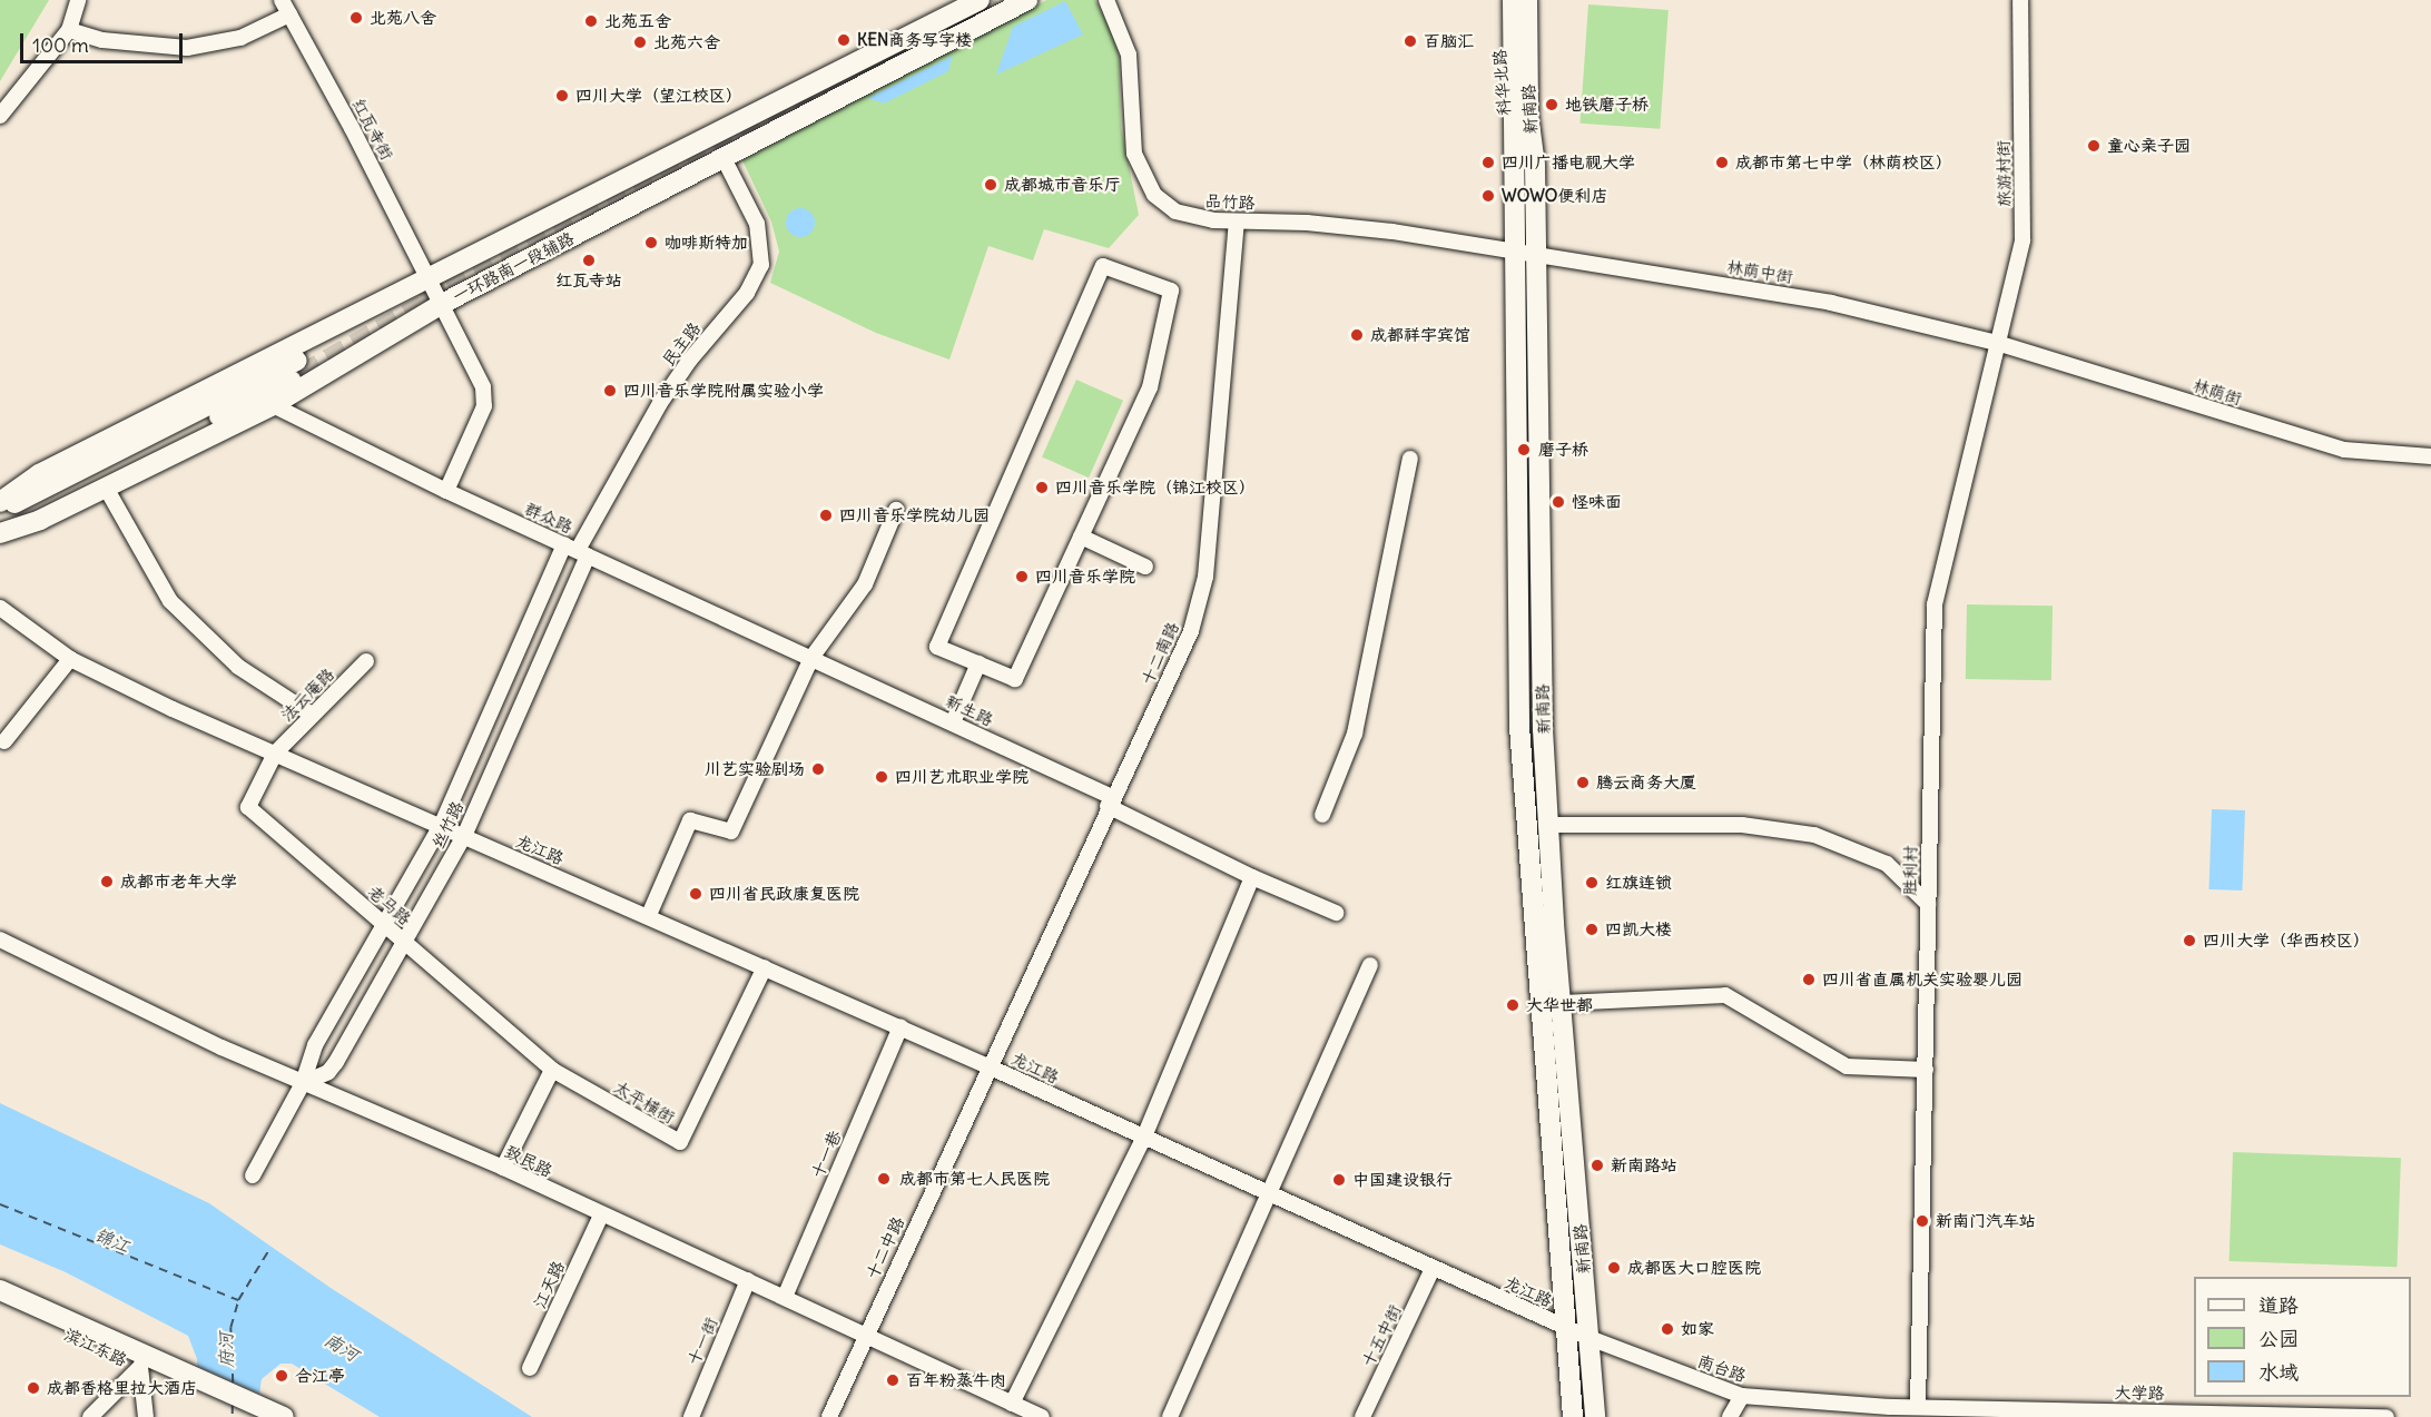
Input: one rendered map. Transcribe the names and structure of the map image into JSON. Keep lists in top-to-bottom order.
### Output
{
  "streets": {
    "main road": [
      "科华北路",
      "新南路",
      "一环路南一段辅路",
      "滨江东路"
    ],
    "street": [
      "红瓦寺街",
      "旅游村街",
      "品竹路",
      "林荫中街",
      "民主路",
      "林荫街",
      "群众路",
      "十二南路",
      "法云庵路",
      "新生路",
      "丝竹路",
      "龙江路",
      "胜利村",
      "老马路",
      "太平横街",
      "十一巷",
      "致民路",
      "十二中路",
      "江天路",
      "十五中街",
      "十一街",
      "南台路",
      "大学路"
    ]
  },
  "crossings": [
    ["科华北路", "新南路"],
    ["新南路", "品竹路"],
    ["新南路", "林荫中街"],
    ["新南路", "龙江路"],
    ["新南路", "南台路"],
    ["红瓦寺街", "一环路南一段辅路"],
    ["红瓦寺街", "群众路"],
    ["旅游村街", "林荫中街"],
    ["旅游村街", "林荫街"],
    ["旅游村街", "胜利村"],
    ["品竹路", "林荫中街"],
    ["品竹路", "十二南路"],
    ["一环路南一段辅路", "民主路"],
    ["一环路南一段辅路", "群众路"],
    ["林荫中街", "林荫街"],
    ["林荫中街", "胜利村"],
    ["民主路", "群众路"],
    ["民主路", "丝竹路"],
    ["林荫街", "胜利村"],
    ["群众路", "新生路"],
    ["群众路", "丝竹路"],
    ["十二南路", "新生路"],
    ["十二南路", "龙江路"],
    ["十二南路", "十二中路"],
    ["法云庵路", "老马路"],
    ["丝竹路", "龙江路"],
    ["丝竹路", "老马路"],
    ["丝竹路", "致民路"],
    ["龙江路", "太平横街"],
    ["龙江路", "十一巷"],
    ["龙江路", "十二中路"],
    ["龙江路", "十五中街"],
    ["龙江路", "南台路"],
    ["胜利村", "大学路"],
    ["老马路", "太平横街"],
    ["十一巷", "致民路"],
    ["致民路", "十二中路"],
    ["致民路", "江天路"],
    ["致民路", "十一街"],
    ["南台路", "大学路"]
  ],
  "water": ["锦江", "南河", "府河"],
  "places": [
    "北苑八舍",
    "北苑五舍",
    "KEN商务写字楼",
    "百脑汇",
    "北苑六舍",
    "四川大学（望江校区）",
    "地铁磨子桥",
    "童心亲子园",
    "四川广播电视大学",
    "成都市第七中学（林荫校区）",
    "成都城市音乐厅",
    "WOWO便利店",
    "咖啡斯特加",
    "红瓦寺站",
    "成都祥宇宾馆",
    "四川音乐学院附属实验小学",
    "磨子桥",
    "四川音乐学院（锦江校区）",
    "怪味面",
    "四川音乐学院幼儿园",
    "四川音乐学院",
    "川艺实验剧场",
    "四川艺术职业学院",
    "腾云商务大厦",
    "成都市老年大学",
    "红旗连锁",
    "四川省民政康复医院",
    "四凯大楼",
    "四川大学（华西校区）",
    "四川省直属机关实验婴儿园",
    "大华世都",
    "新南路站",
    "成都市第七人民医院",
    "中国建设银行",
    "新南门汽车站",
    "成都医大口腔医院",
    "如家",
    "合江亭",
    "百年粉蒸牛肉",
    "成都香格里拉大酒店"
  ],
  "legend": ["道路", "公园", "水域"],
  "scale_bar": "100 m"
}
